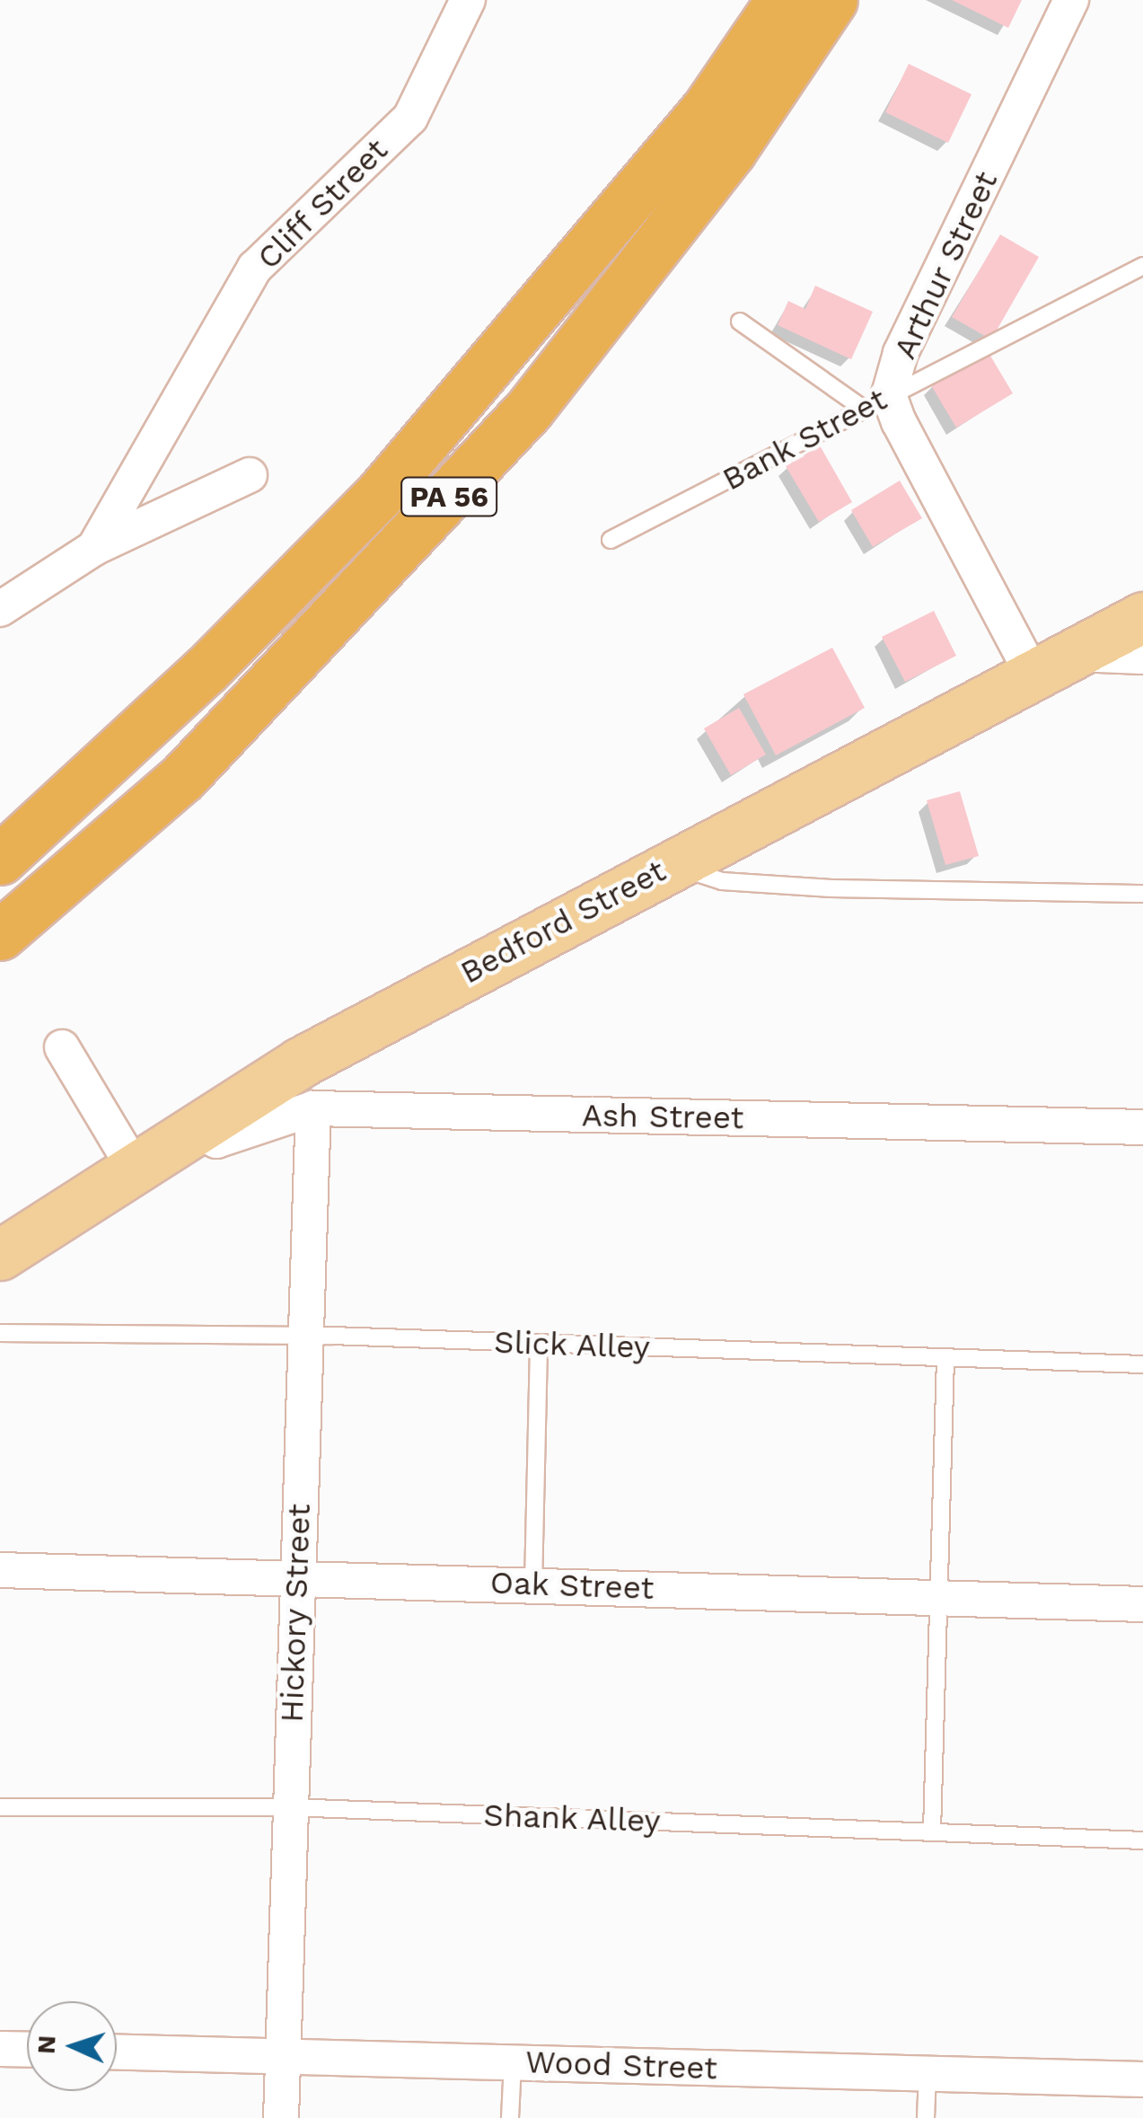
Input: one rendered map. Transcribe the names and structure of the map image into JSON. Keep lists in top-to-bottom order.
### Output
{
  "streets": {
    "highway": ["PA 56"],
    "main road": ["Bedford Street"],
    "street": [
      "Cliff Street",
      "Arthur Street",
      "Ash Street",
      "Oak Street",
      "Hickory Street",
      "Wood Street"
    ],
    "lane": ["Bank Street", "Slick Alley", "Shank Alley"]
  },
  "crossings": [
    ["Arthur Street", "Bank Street"],
    ["Arthur Street", "Bedford Street"],
    ["Bedford Street", "Ash Street"],
    ["Ash Street", "Hickory Street"],
    ["Slick Alley", "Hickory Street"],
    ["Oak Street", "Hickory Street"],
    ["Hickory Street", "Shank Alley"],
    ["Hickory Street", "Wood Street"]
  ],
  "north": "left"
}
